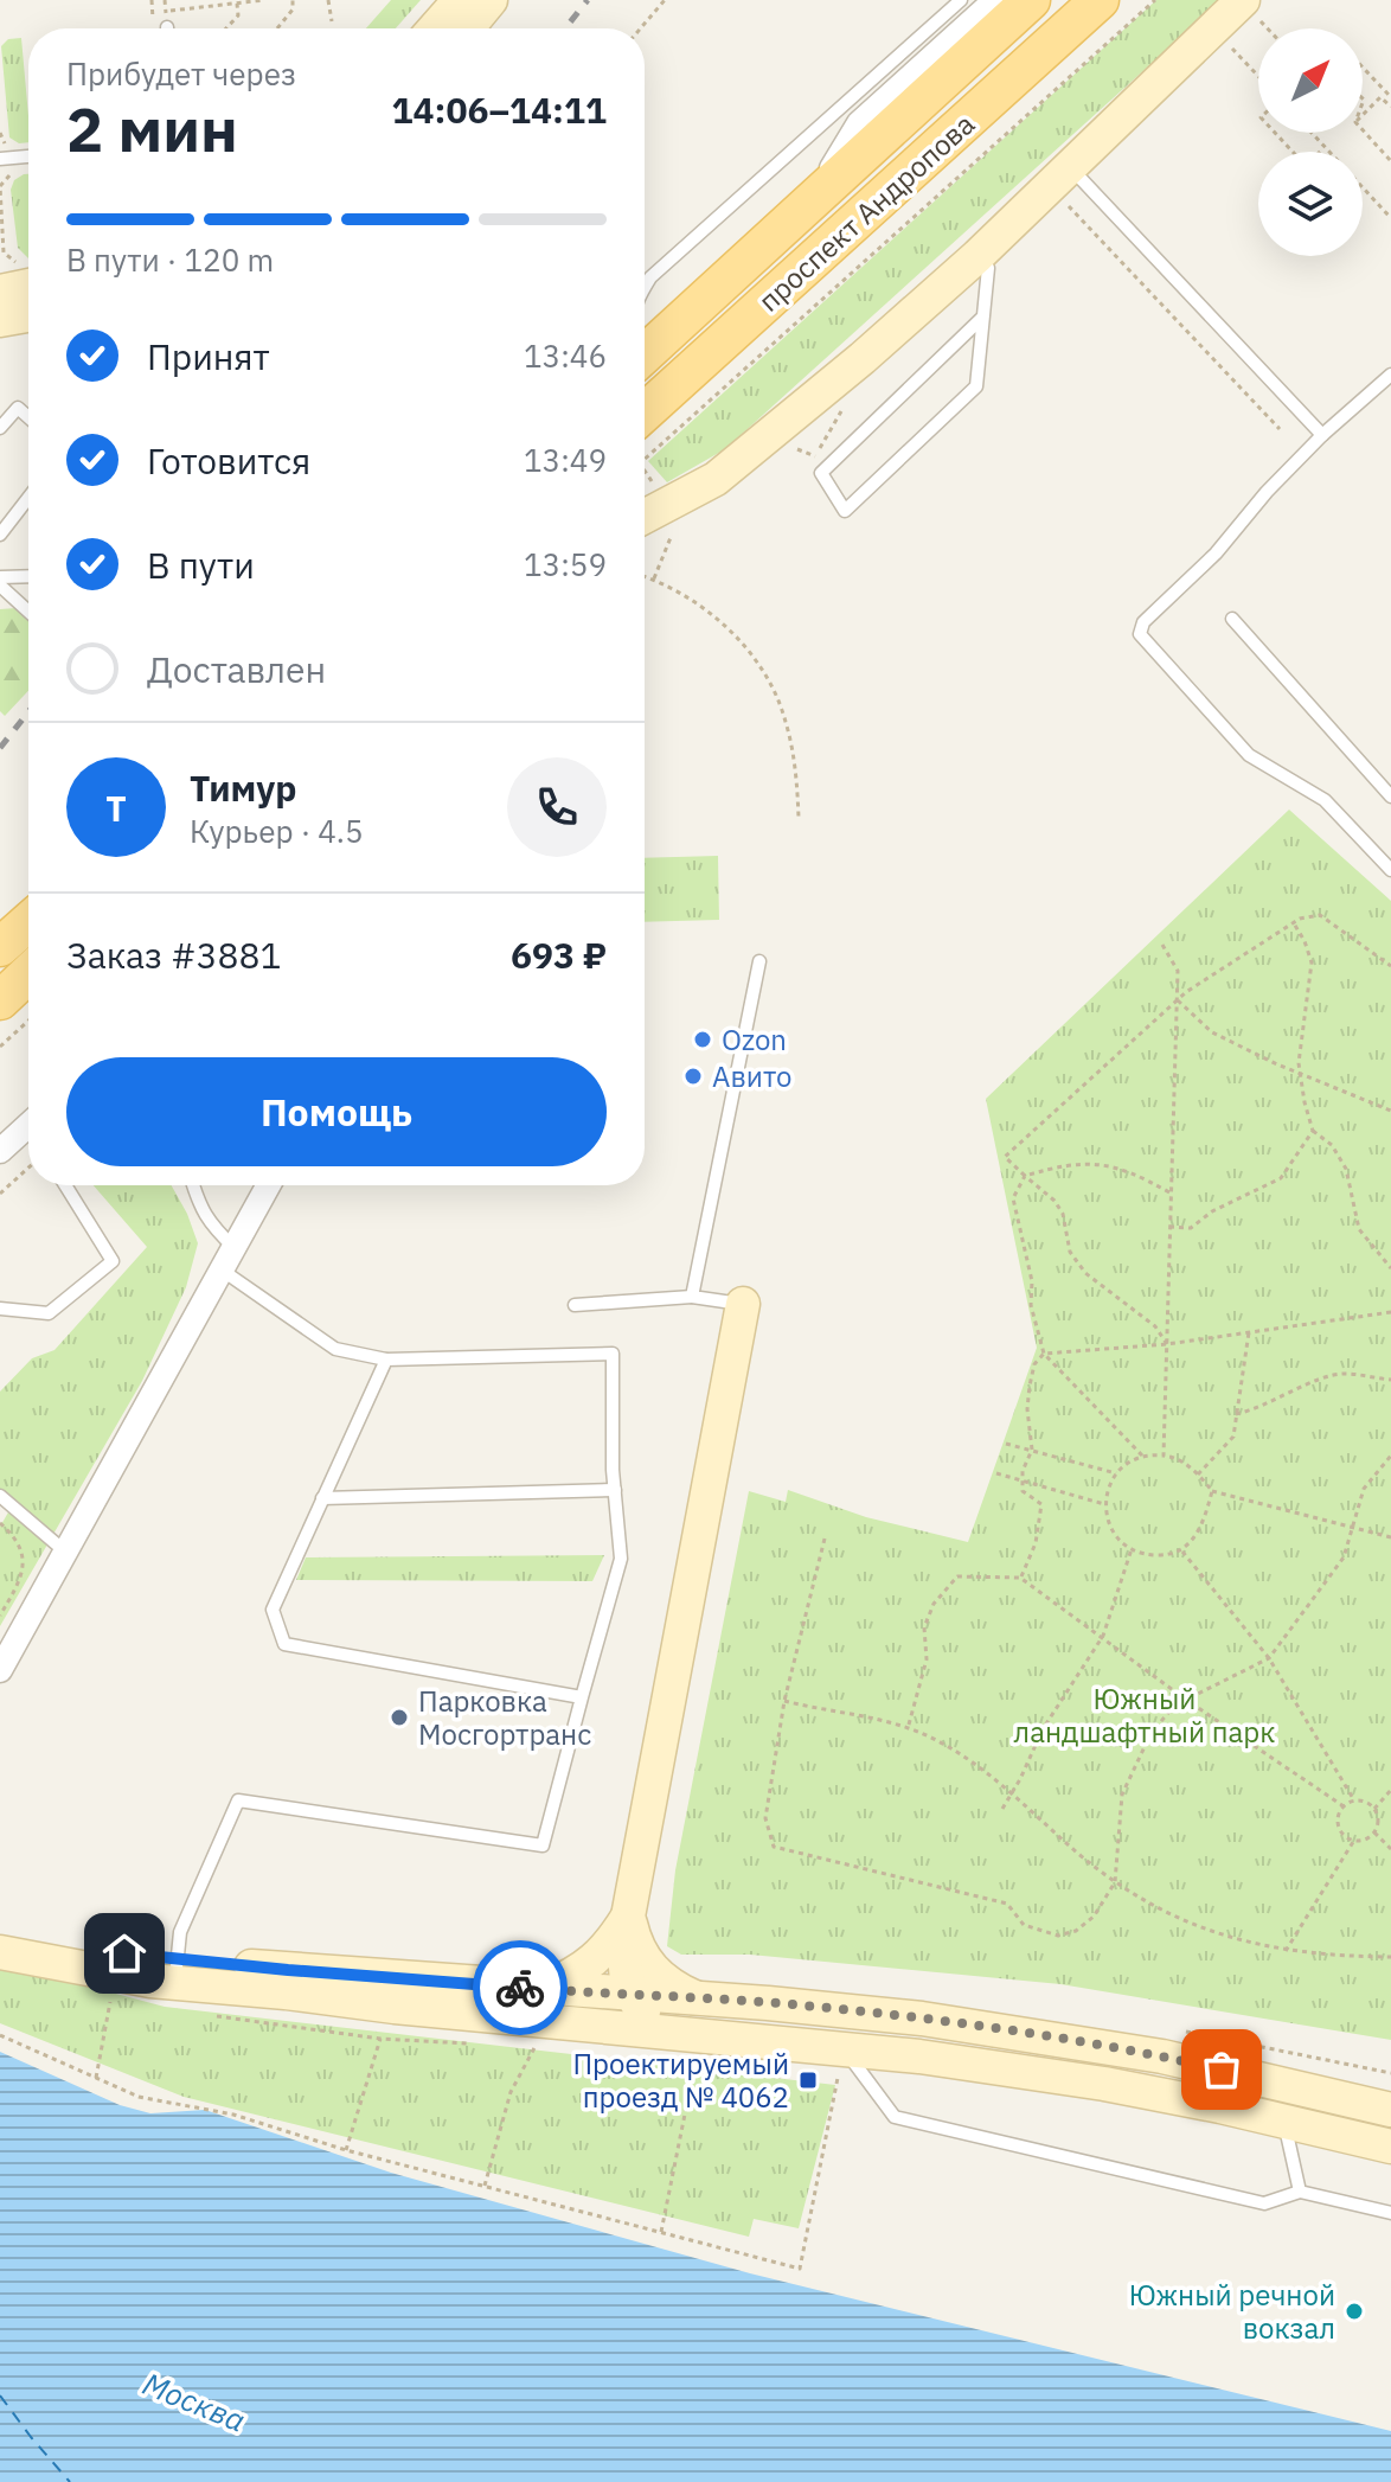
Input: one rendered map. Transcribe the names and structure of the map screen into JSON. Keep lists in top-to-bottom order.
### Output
{
  "streets": {
    "main road": ["проспект Андропова"]
  },
  "water": ["Москва"],
  "parks": ["Южный ландшафтный парк"],
  "places": {
    "other": [
      "Ozon",
      "Авито",
      "Парковка Мосгортранс",
      "Южный речной вокзал"
    ],
    "transit": ["Проектируемый проезд № 4062"]
  },
  "north": "top right",
  "page": {
    "heading": ["2 мин", "Прибудет через", "14:06–14:11"],
    "panel": [
      "Тимур",
      "Курьер · 4.5",
      "Заказ #3881",
      "693 ₽"
    ],
    "bar": "В пути · 120 m",
    "list": [
      ["Принят", "13:46"],
      ["Готовится", "13:49"],
      ["В пути", "13:59"],
      "Доставлен"
    ],
    "round": "Т",
    "buttons": "Помощь"
  }
}
